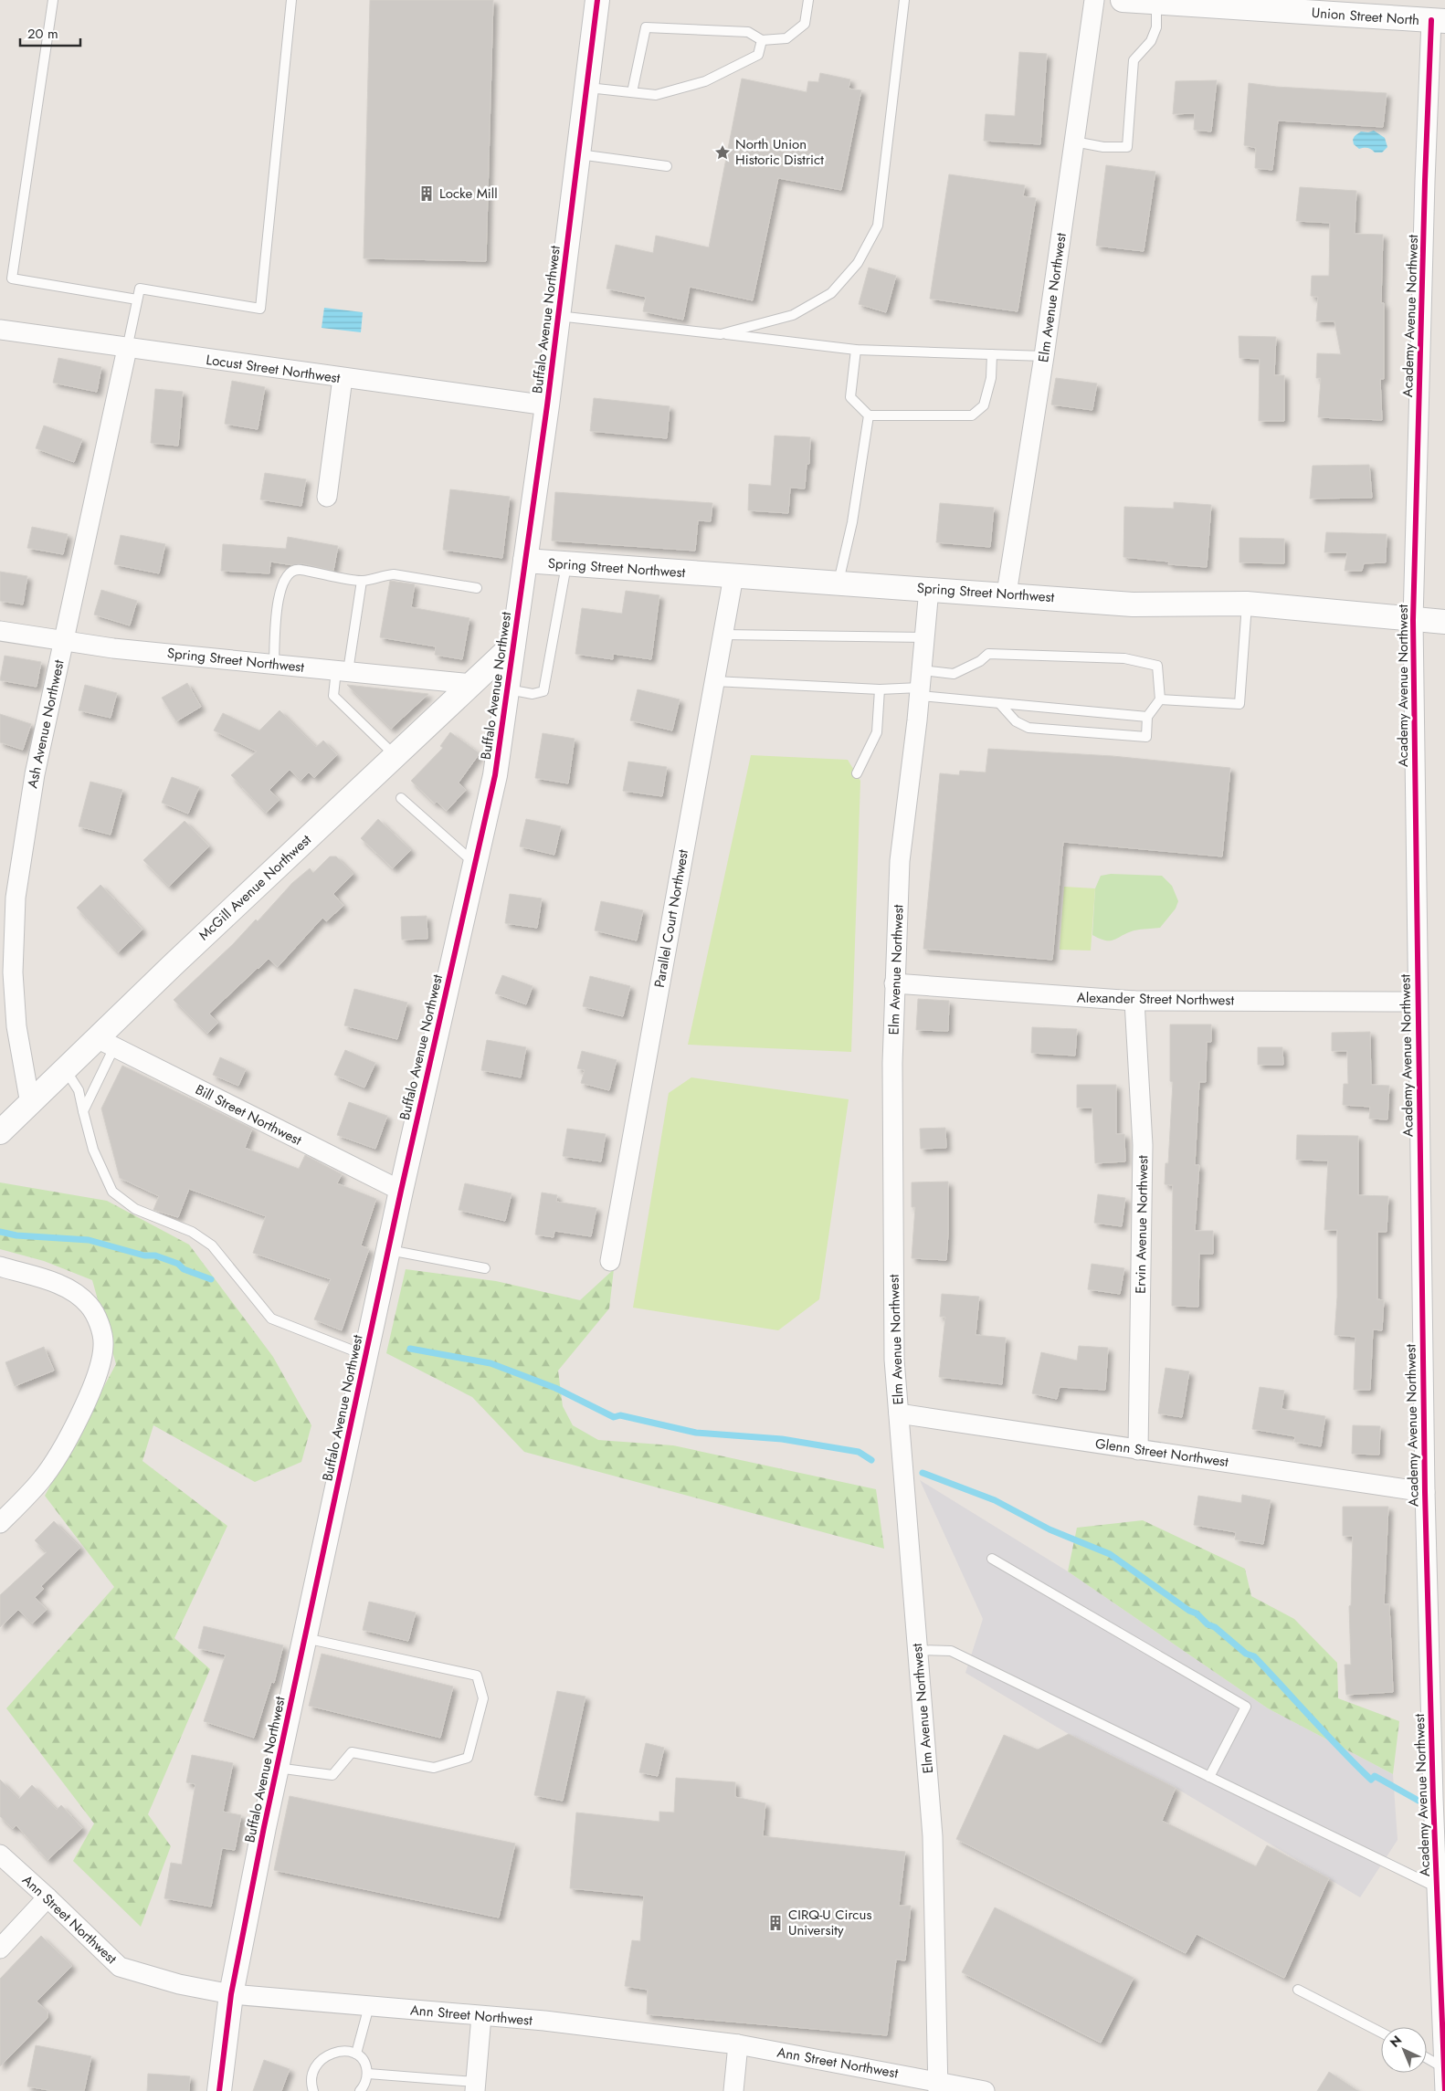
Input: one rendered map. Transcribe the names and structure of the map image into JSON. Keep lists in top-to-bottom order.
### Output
{
  "streets": {
    "street": [
      "Union Street North",
      "Elm Avenue Northwest",
      "Academy Avenue Northwest",
      "Buffalo Avenue Northwest",
      "Locust Street Northwest",
      "Spring Street Northwest",
      "Ash Avenue Northwest",
      "McGill Avenue Northwest",
      "Parallel Court Northwest",
      "Alexander Street Northwest",
      "Bill Street Northwest",
      "Ervin Avenue Northwest",
      "Glenn Street Northwest",
      "Ann Street Northwest"
    ]
  },
  "crossings": [
    ["Union Street North", "Academy Avenue Northwest"],
    ["Elm Avenue Northwest", "Spring Street Northwest"],
    ["Elm Avenue Northwest", "Alexander Street Northwest"],
    ["Elm Avenue Northwest", "Glenn Street Northwest"],
    ["Elm Avenue Northwest", "Ann Street Northwest"],
    ["Academy Avenue Northwest", "Spring Street Northwest"],
    ["Academy Avenue Northwest", "Alexander Street Northwest"],
    ["Academy Avenue Northwest", "Glenn Street Northwest"],
    ["Buffalo Avenue Northwest", "Locust Street Northwest"],
    ["Buffalo Avenue Northwest", "Spring Street Northwest"],
    ["Buffalo Avenue Northwest", "McGill Avenue Northwest"],
    ["Buffalo Avenue Northwest", "Bill Street Northwest"],
    ["Buffalo Avenue Northwest", "Ann Street Northwest"],
    ["Locust Street Northwest", "Ash Avenue Northwest"],
    ["Spring Street Northwest", "Ash Avenue Northwest"],
    ["Spring Street Northwest", "McGill Avenue Northwest"],
    ["Spring Street Northwest", "Parallel Court Northwest"],
    ["Ash Avenue Northwest", "McGill Avenue Northwest"],
    ["McGill Avenue Northwest", "Bill Street Northwest"],
    ["Alexander Street Northwest", "Ervin Avenue Northwest"],
    ["Ervin Avenue Northwest", "Glenn Street Northwest"]
  ],
  "places": {
    "place": ["North Union Historic District"],
    "building": ["Locke Mill", "CIRQ-U Circus University"]
  },
  "scale_bar": "20 m",
  "north": "top left"
}
